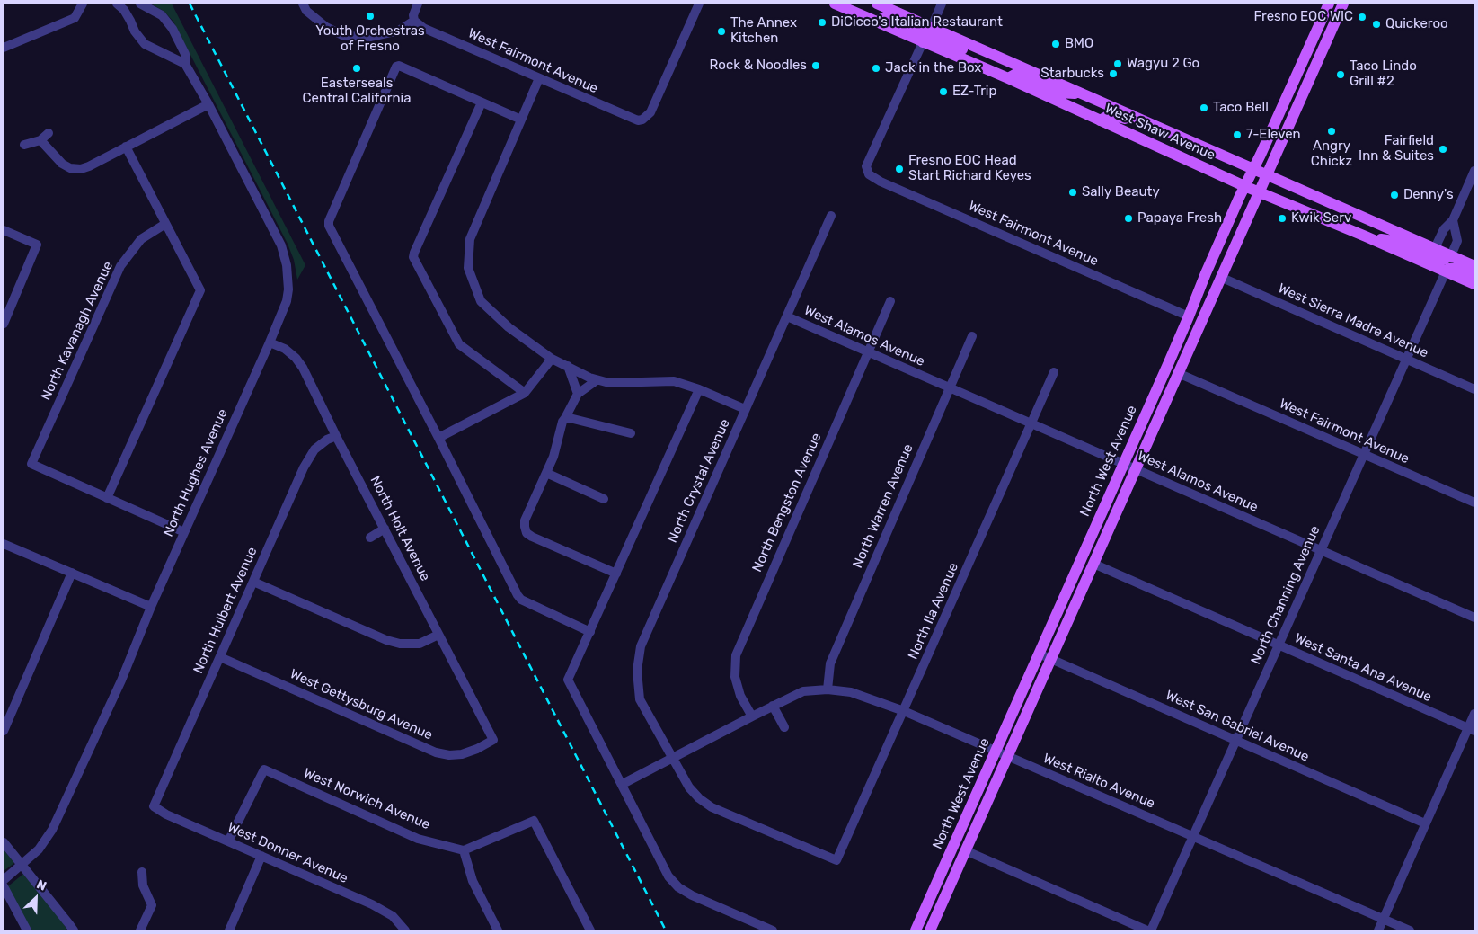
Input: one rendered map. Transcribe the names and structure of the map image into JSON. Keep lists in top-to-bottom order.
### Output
{
  "streets": {
    "main road": ["West Shaw Avenue", "North West Avenue"],
    "street": [
      "West Fairmont Avenue",
      "West Sierra Madre Avenue",
      "North Kavanagh Avenue",
      "West Alamos Avenue",
      "North Hughes Avenue",
      "North Crystal Avenue",
      "North Bengston Avenue",
      "North Warren Avenue",
      "North Holt Avenue",
      "North Channing Avenue",
      "North Hulbert Avenue",
      "North Ila Avenue",
      "West Santa Ana Avenue",
      "West Gettysburg Avenue",
      "West San Gabriel Avenue",
      "West Rialto Avenue",
      "West Norwich Avenue",
      "West Donner Avenue"
    ]
  },
  "crossings": [
    ["West Fairmont Avenue", "West Shaw Avenue"],
    ["West Fairmont Avenue", "North West Avenue"],
    ["West Fairmont Avenue", "North Channing Avenue"],
    ["West Shaw Avenue", "North West Avenue"],
    ["West Shaw Avenue", "North Channing Avenue"],
    ["West Sierra Madre Avenue", "North West Avenue"],
    ["West Sierra Madre Avenue", "North Channing Avenue"],
    ["West Alamos Avenue", "North West Avenue"],
    ["West Alamos Avenue", "North Crystal Avenue"],
    ["West Alamos Avenue", "North Bengston Avenue"],
    ["West Alamos Avenue", "North Warren Avenue"],
    ["West Alamos Avenue", "North Channing Avenue"],
    ["West Alamos Avenue", "North Ila Avenue"],
    ["North West Avenue", "West Santa Ana Avenue"],
    ["North West Avenue", "West San Gabriel Avenue"],
    ["North West Avenue", "West Rialto Avenue"],
    ["North Hughes Avenue", "North Holt Avenue"],
    ["North Crystal Avenue", "North Ila Avenue"],
    ["North Crystal Avenue", "West Rialto Avenue"],
    ["North Bengston Avenue", "West Rialto Avenue"],
    ["North Warren Avenue", "West Rialto Avenue"],
    ["North Holt Avenue", "North Hulbert Avenue"],
    ["North Holt Avenue", "West Gettysburg Avenue"],
    ["North Channing Avenue", "West Santa Ana Avenue"],
    ["North Channing Avenue", "West San Gabriel Avenue"],
    ["North Channing Avenue", "West Rialto Avenue"],
    ["North Hulbert Avenue", "West Gettysburg Avenue"],
    ["North Hulbert Avenue", "West Donner Avenue"],
    ["North Ila Avenue", "West Rialto Avenue"],
    ["West Norwich Avenue", "West Donner Avenue"]
  ],
  "places": [
    "Youth Orchestras of Fresno",
    "Fresno EOC WIC",
    "DiCicco's Italian Restaurant",
    "Quickeroo",
    "The Annex Kitchen",
    "BMO",
    "Wagyu 2 Go",
    "Rock & Noodles",
    "Easterseals Central California",
    "Jack in the Box",
    "Starbucks",
    "Taco Lindo Grill #2",
    "EZ-Trip",
    "Taco Bell",
    "Angry Chickz",
    "7-Eleven",
    "Fairfield Inn & Suites",
    "Fresno EOC Head Start Richard Keyes",
    "Sally Beauty",
    "Denny's",
    "Papaya Fresh",
    "Kwik Serv"
  ],
  "north": "top right"
}
